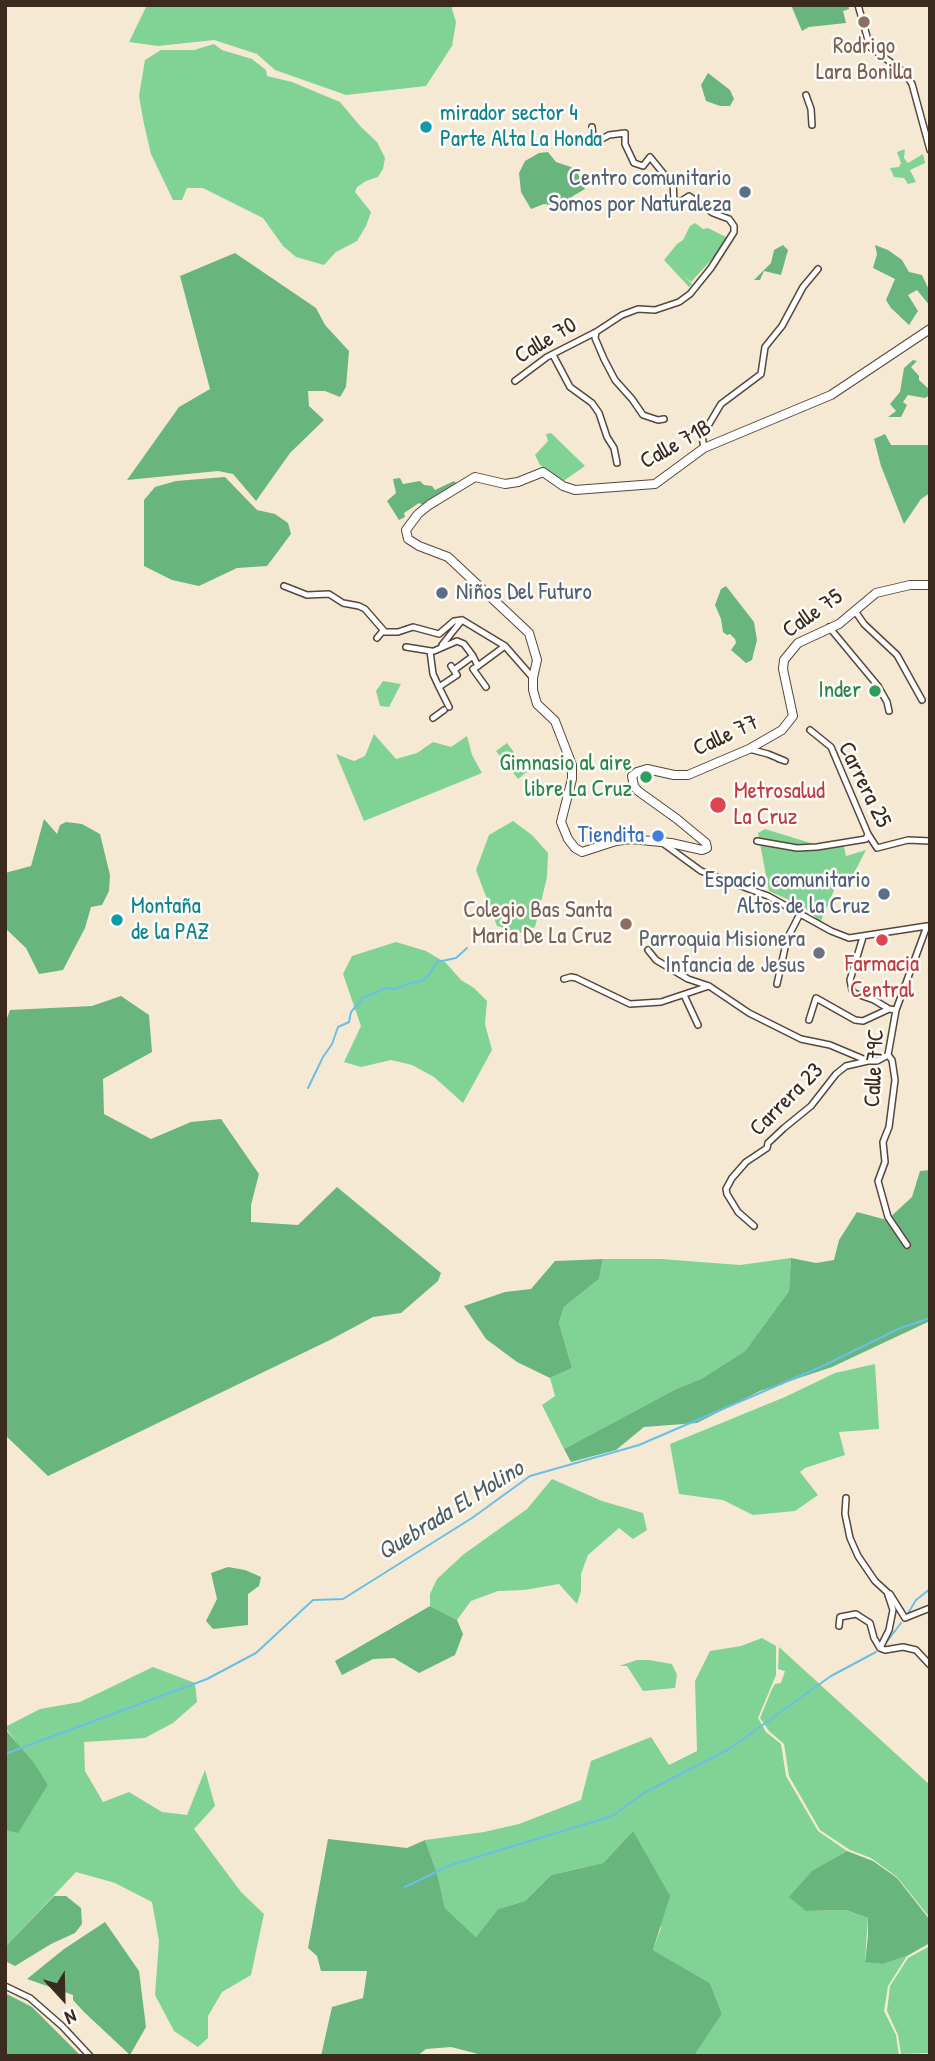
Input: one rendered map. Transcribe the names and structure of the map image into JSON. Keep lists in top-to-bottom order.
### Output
{
  "streets": {
    "street": [
      "Calle 70",
      "Calle 71B",
      "Calle 75",
      "Calle 77",
      "Carrera 25",
      "Calle 79C",
      "Carrera 23"
    ]
  },
  "crossings": [
    ["Calle 71B", "Calle 77"],
    ["Calle 75", "Calle 77"],
    ["Calle 79C", "Carrera 23"]
  ],
  "water": ["Quebrada El Molino"],
  "places": [
    "Rodrigo Lara Bonilla",
    "mirador sector 4 Parte Alta La Honda",
    "Centro comunitario Somos por Naturaleza",
    "Niños Del Futuro",
    "Inder",
    "Gimnasio al aire libre La Cruz",
    "Metrosalud La Cruz",
    "Tiendita",
    "Espacio comunitario Altos de la Cruz",
    "Montaña de la PAZ",
    "Colegio Bas Santa Maria De La Cruz",
    "Farmacia Central",
    "Parroquia Misionera Infancia de Jesus"
  ],
  "north": "bottom"
}
